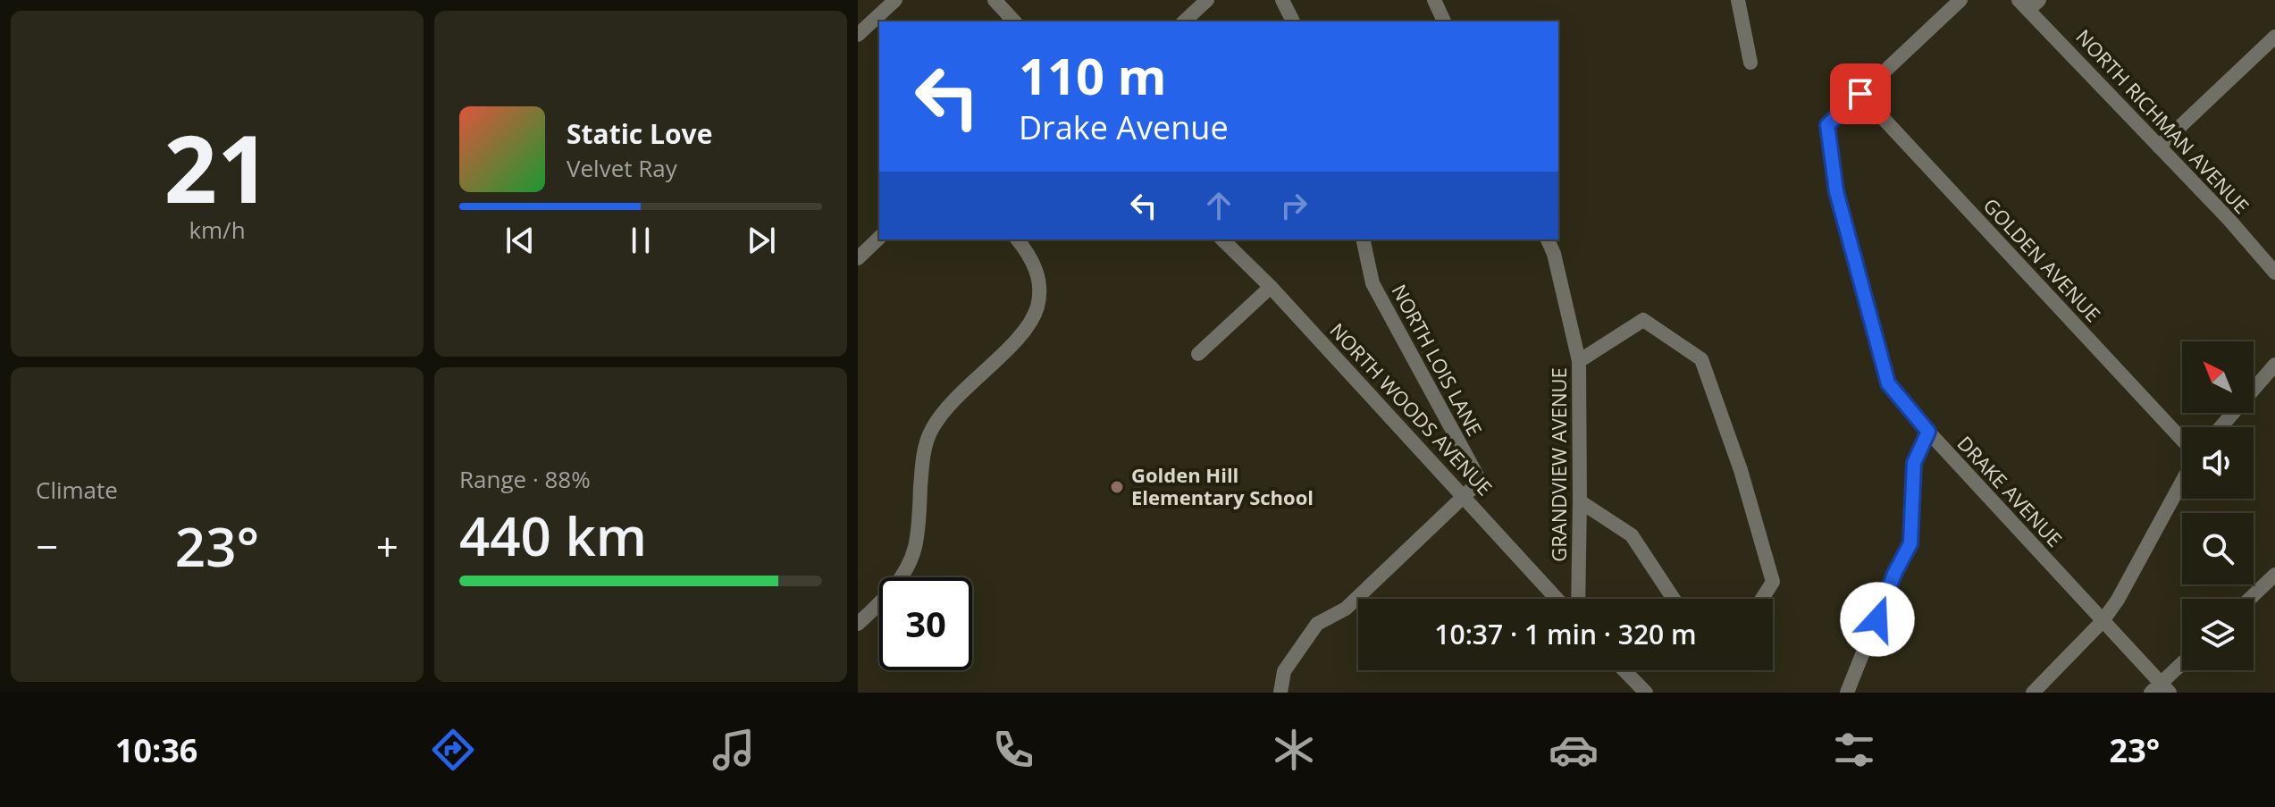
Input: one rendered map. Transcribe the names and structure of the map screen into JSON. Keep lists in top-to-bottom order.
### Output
{
  "streets": {
    "street": [
      "NORTH RICHMAN AVENUE",
      "GOLDEN AVENUE",
      "NORTH LOIS LANE",
      "NORTH WOODS AVENUE",
      "GRANDVIEW AVENUE",
      "DRAKE AVENUE"
    ]
  },
  "crossings": [
    ["GOLDEN AVENUE", "DRAKE AVENUE"],
    ["NORTH LOIS LANE", "NORTH WOODS AVENUE"]
  ],
  "places": ["Golden Hill Elementary School"],
  "north": "top left",
  "page": {
    "tile": [
      ["21", "km/h"],
      "Climate",
      ["Range · 88%", "440 km"]
    ],
    "turn": ["110 m", "Drake Avenue"],
    "song": ["Static Love", "Velvet Ray"],
    "heat": ["−", "23°", "+"],
    "limit": "30",
    "trip": "10:37 · 1 min · 320 m",
    "tabs": ["10:36", "23°"]
  }
}
